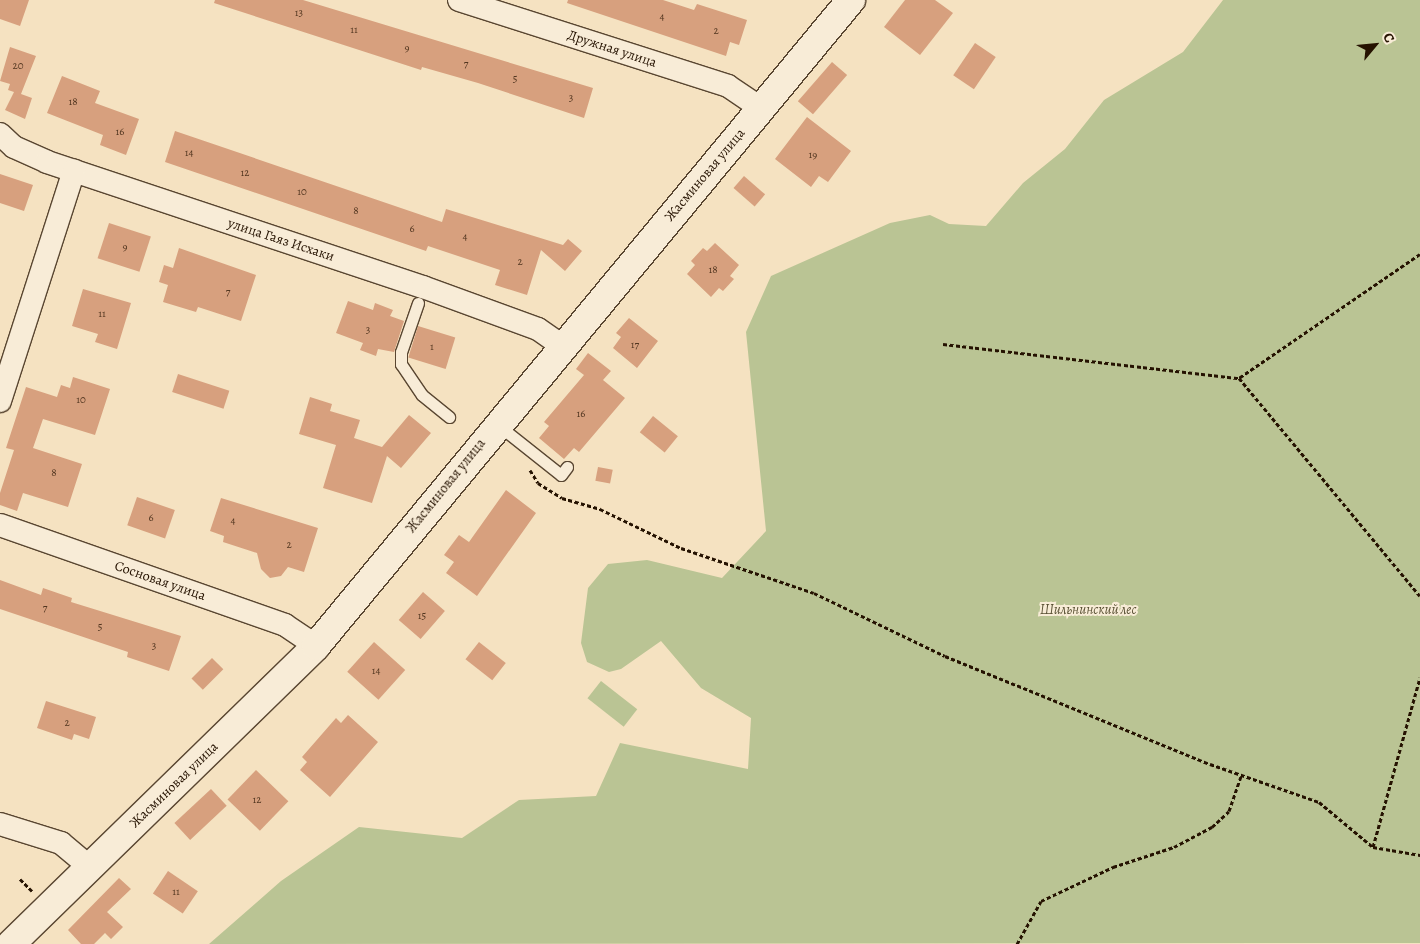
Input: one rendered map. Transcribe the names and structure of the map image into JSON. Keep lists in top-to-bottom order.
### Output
{
  "streets": {
    "street": [
      "Дружная улица",
      "Жасминовая улица",
      "улица Гаяз Исхаки",
      "Сосновая улица"
    ]
  },
  "crossings": [
    ["Дружная улица", "Жасминовая улица"],
    ["Жасминовая улица", "улица Гаяз Исхаки"],
    ["Жасминовая улица", "Сосновая улица"]
  ],
  "parks": ["Шильнинский лес"],
  "house_numbers": [
    "13",
    "4",
    "11",
    "2",
    "9",
    "7",
    "20",
    "5",
    "3",
    "18",
    "16",
    "14",
    "19",
    "12",
    "10",
    "8",
    "6",
    "4",
    "9",
    "2",
    "18",
    "7",
    "11",
    "3",
    "17",
    "1",
    "10",
    "16",
    "8",
    "6",
    "4",
    "2",
    "7",
    "15",
    "5",
    "3",
    "14",
    "2",
    "12",
    "11"
  ],
  "north": "top right"
}
